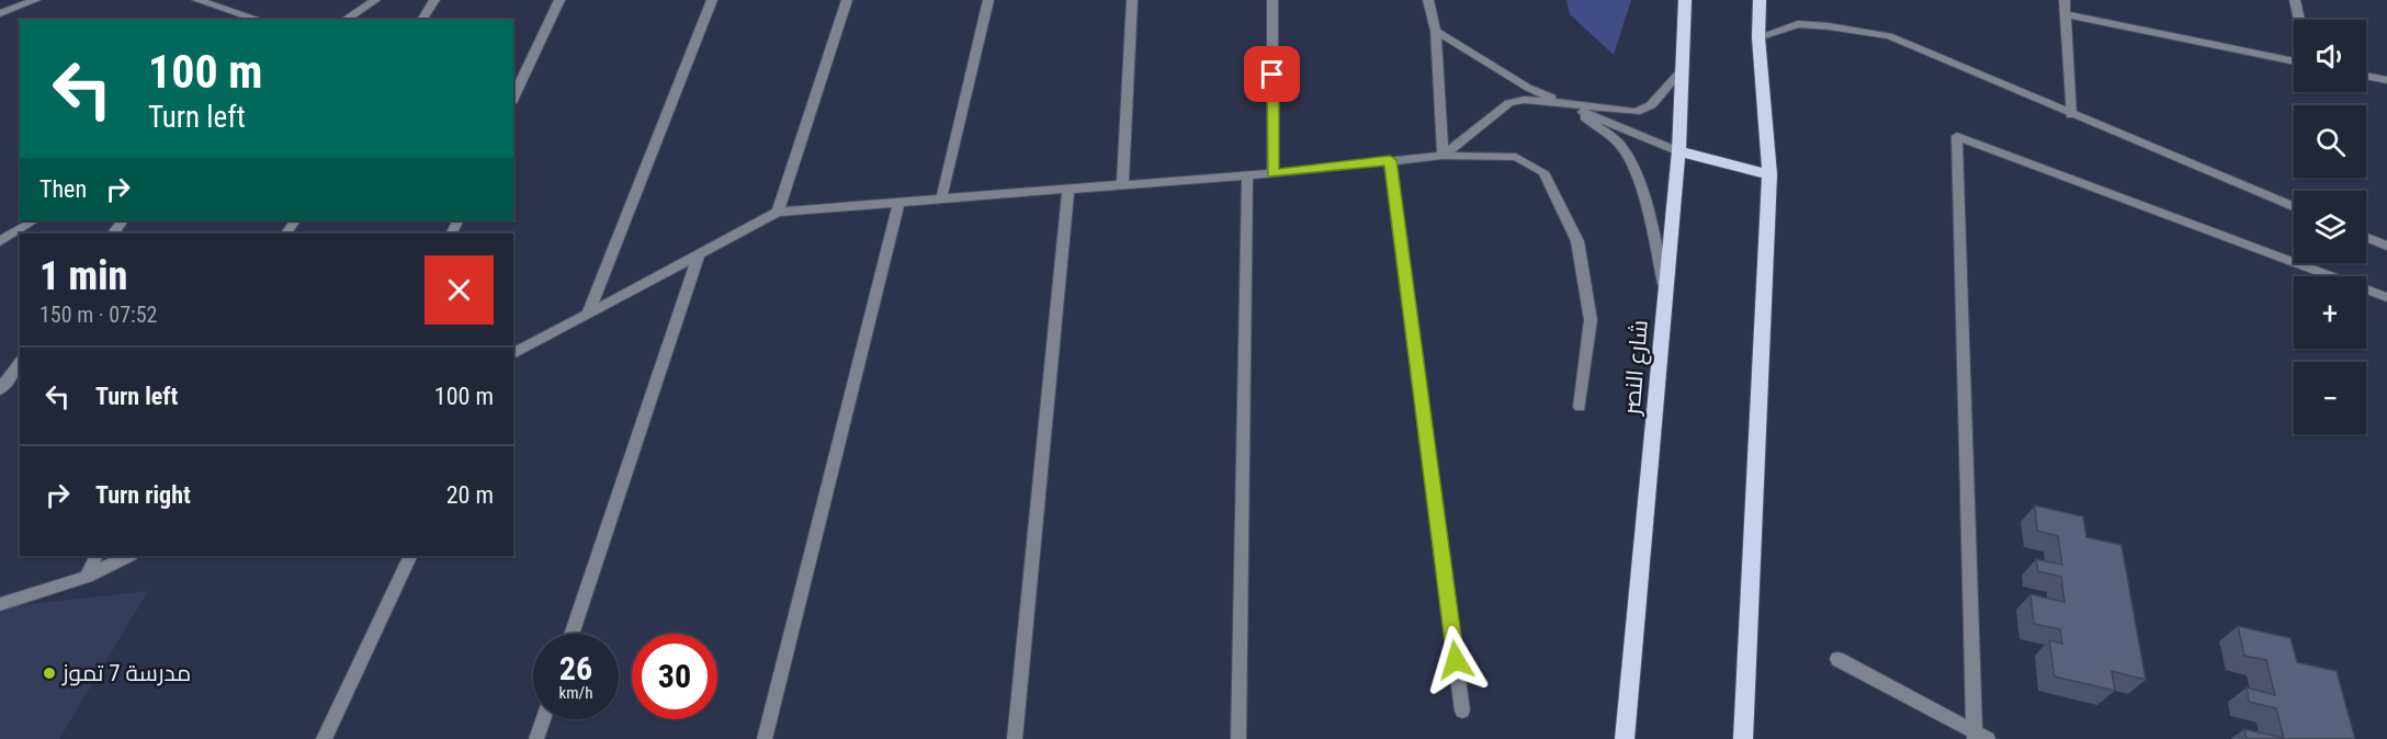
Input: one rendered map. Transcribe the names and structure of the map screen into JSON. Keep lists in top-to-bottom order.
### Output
{
  "streets": {
    "main road": ["شارع النصر"]
  },
  "places": ["مدرسة 7 تموز"],
  "page": {
    "map_buttons": ["+", "−"],
    "turn": ["100 m", "Turn left"],
    "then": "Then",
    "heading": ["1 min", "150 m · 07:52"],
    "list": [
      {
        "name": "Turn left",
        "value": "100 m"
      },
      {
        "name": "Turn right",
        "value": "20 m"
      }
    ],
    "speed": "26 km/h",
    "limit": "30"
  }
}
